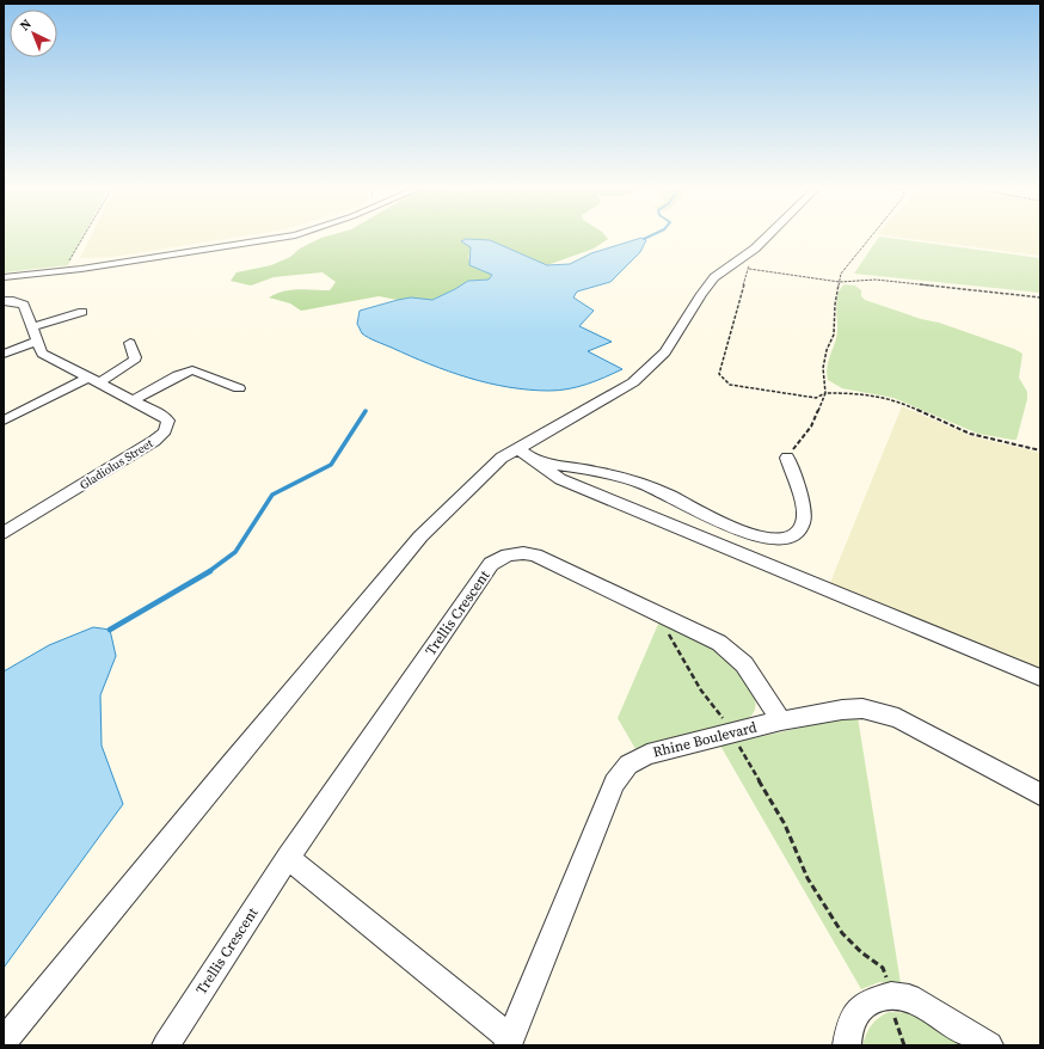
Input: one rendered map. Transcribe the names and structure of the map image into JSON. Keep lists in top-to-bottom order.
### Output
{
  "streets": {
    "street": ["Gladiolus Street", "Trellis Crescent", "Rhine Boulevard"]
  },
  "crossings": [
    ["Trellis Crescent", "Rhine Boulevard"]
  ],
  "north": "top left"
}
